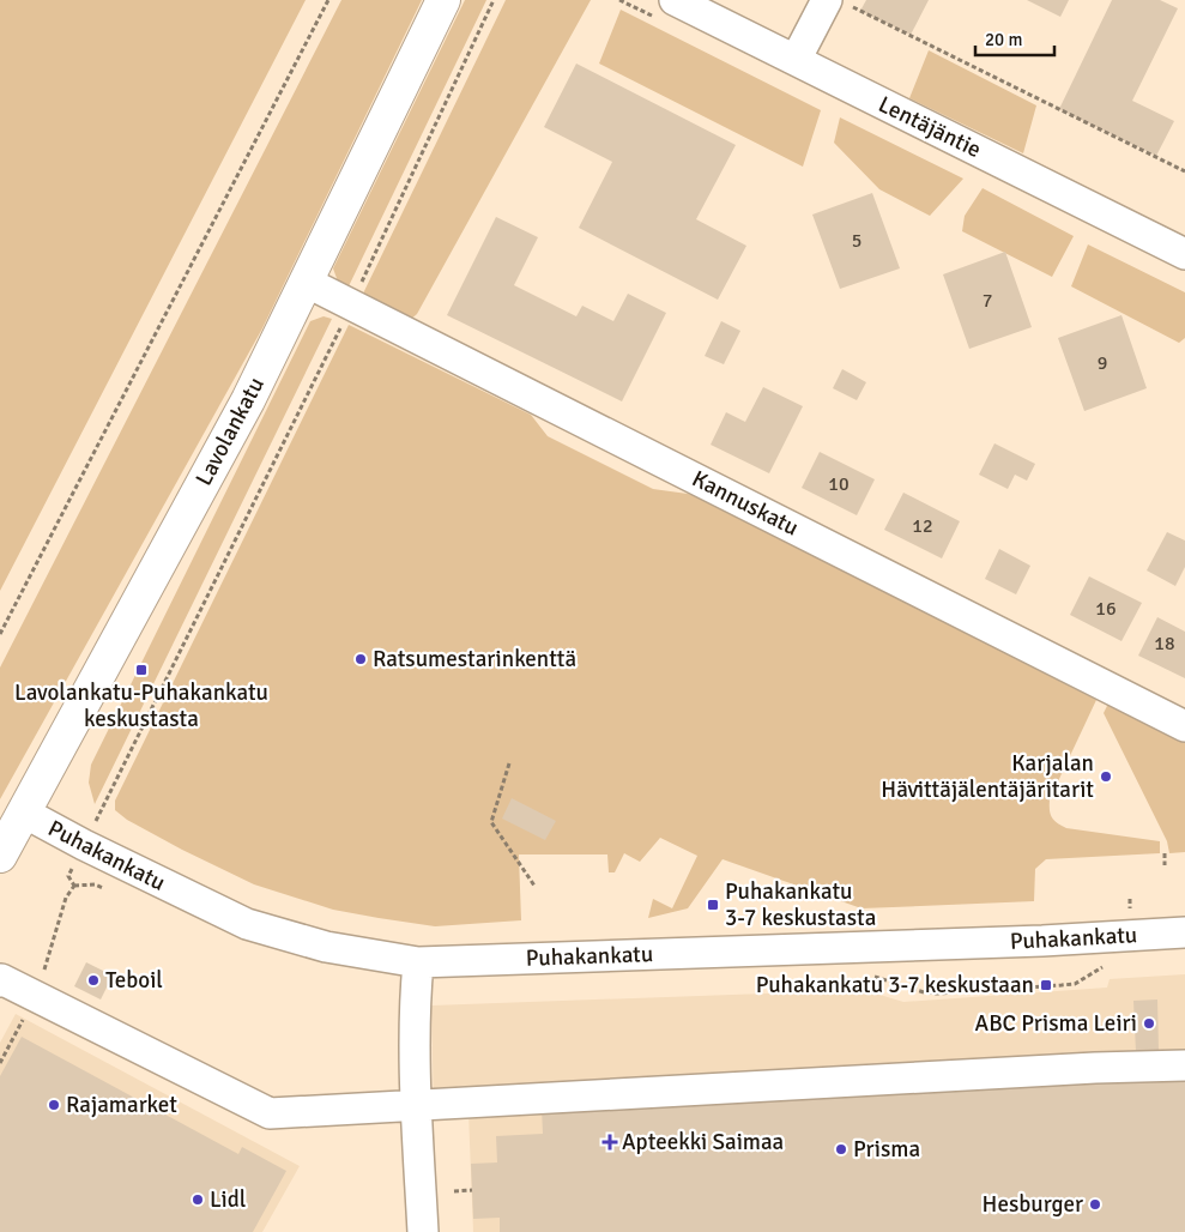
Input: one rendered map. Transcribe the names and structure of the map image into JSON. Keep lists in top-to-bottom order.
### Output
{
  "streets": {
    "main road": ["Lavolankatu"],
    "street": ["Lentäjäntie", "Kannuskatu", "Puhakankatu"]
  },
  "crossings": [
    ["Lavolankatu", "Kannuskatu"],
    ["Lavolankatu", "Puhakankatu"]
  ],
  "places": {
    "other": [
      "Ratsumestarinkenttä",
      "Karjalan Hävittäjälentäjäritarit",
      "Teboil",
      "ABC Prisma Leiri",
      "Rajamarket",
      "Prisma",
      "Lidl",
      "Hesburger"
    ],
    "transit": ["Lavolankatu-Puhakankatu keskustasta", "Puhakankatu 3-7 keskustasta", "Puhakankatu 3-7 keskustaan"],
    "health": ["Apteekki Saimaa"]
  },
  "house_numbers": [
    "5",
    "7",
    "9",
    "10",
    "12",
    "16",
    "18"
  ],
  "scale_bar": "20 m"
}
